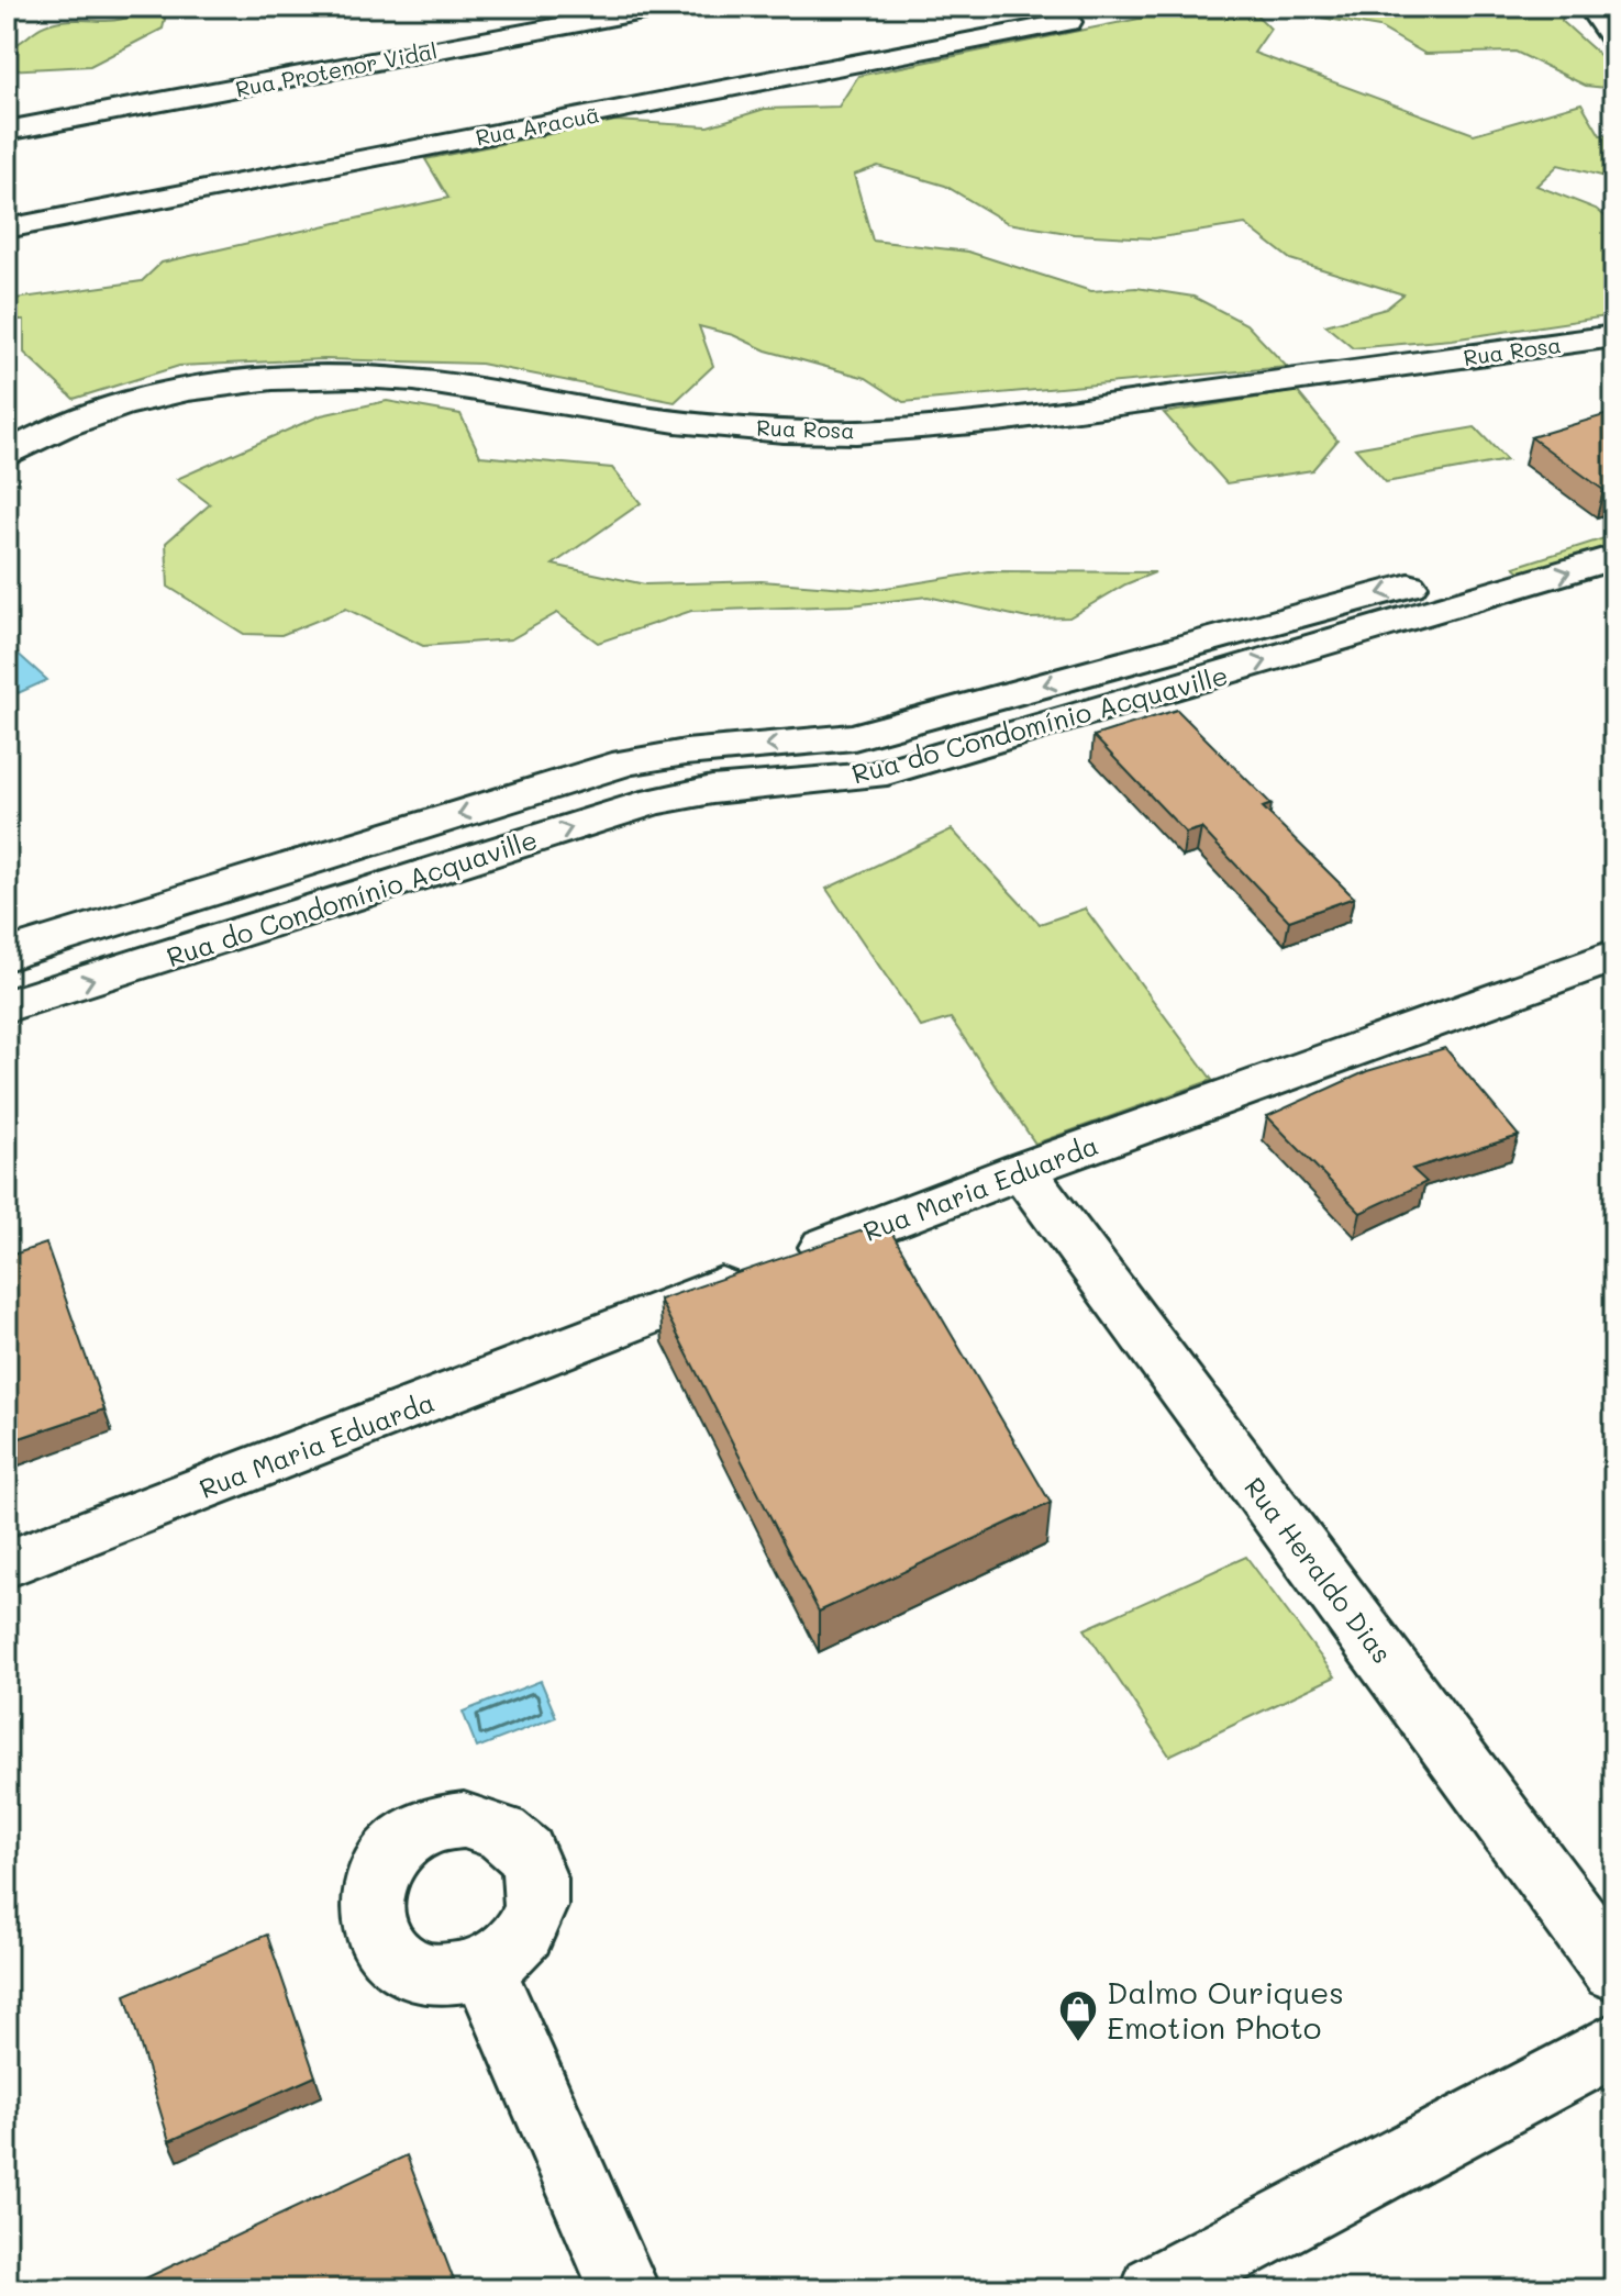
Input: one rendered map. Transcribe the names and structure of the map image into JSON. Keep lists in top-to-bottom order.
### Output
{
  "streets": {
    "street": [
      "Rua Protenor Vidal",
      "Rua Aracuã",
      "Rua Rosa",
      "Rua do Condomínio Acquaville",
      "Rua Maria Eduarda",
      "Rua Heraldo Dias"
    ]
  },
  "crossings": [
    ["Rua Maria Eduarda", "Rua Heraldo Dias"]
  ],
  "places": {
    "shop": ["Dalmo Ouriques Emotion Photo"]
  }
}
